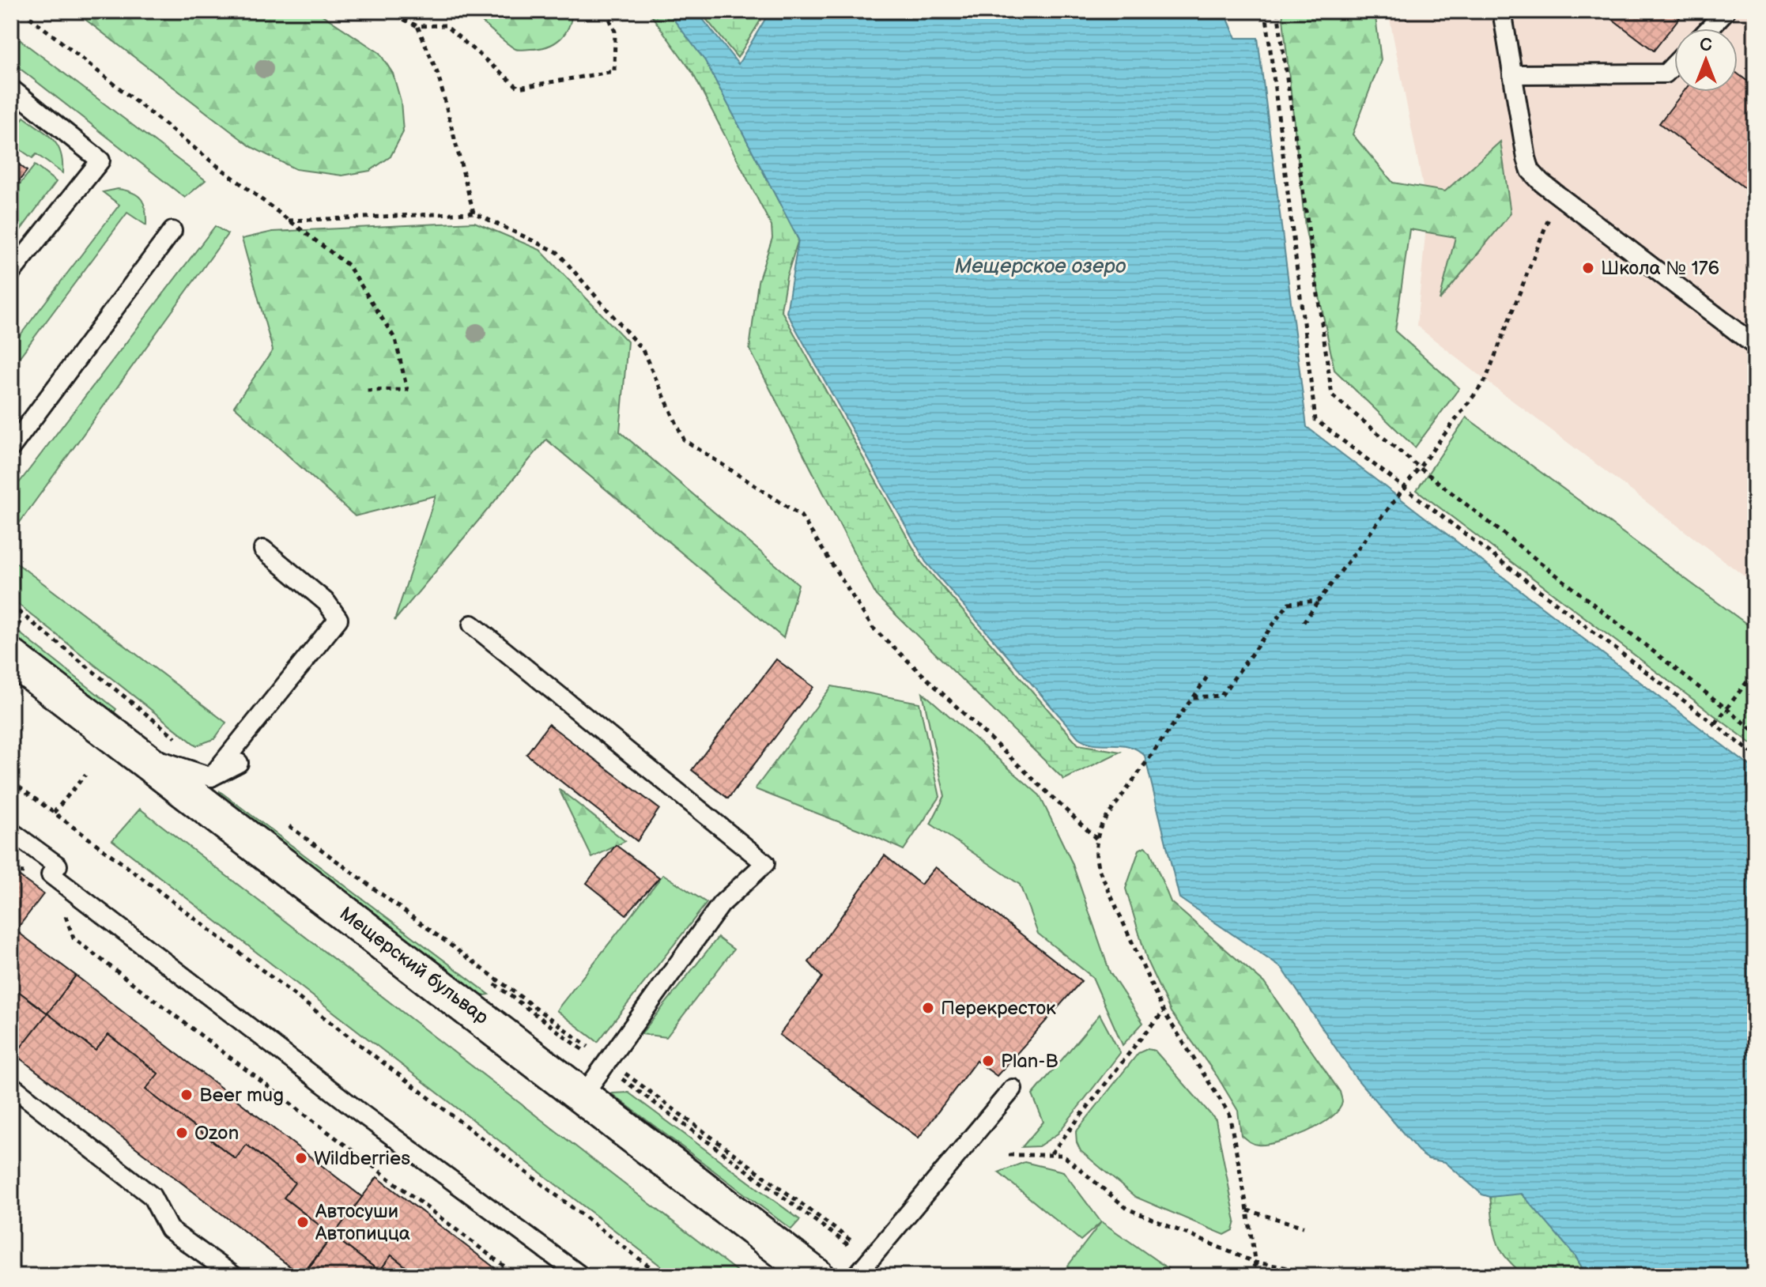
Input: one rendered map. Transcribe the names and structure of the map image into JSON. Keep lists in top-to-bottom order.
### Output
{
  "streets": {
    "main road": ["Мещерский бульвар"]
  },
  "water": ["Мещерское озеро"],
  "places": [
    "Школа № 176",
    "Перекресток",
    "Plan-B",
    "Beer mug",
    "Ozon",
    "Wildberries",
    "Автосуши Автопицца"
  ],
  "north": "top"
}
